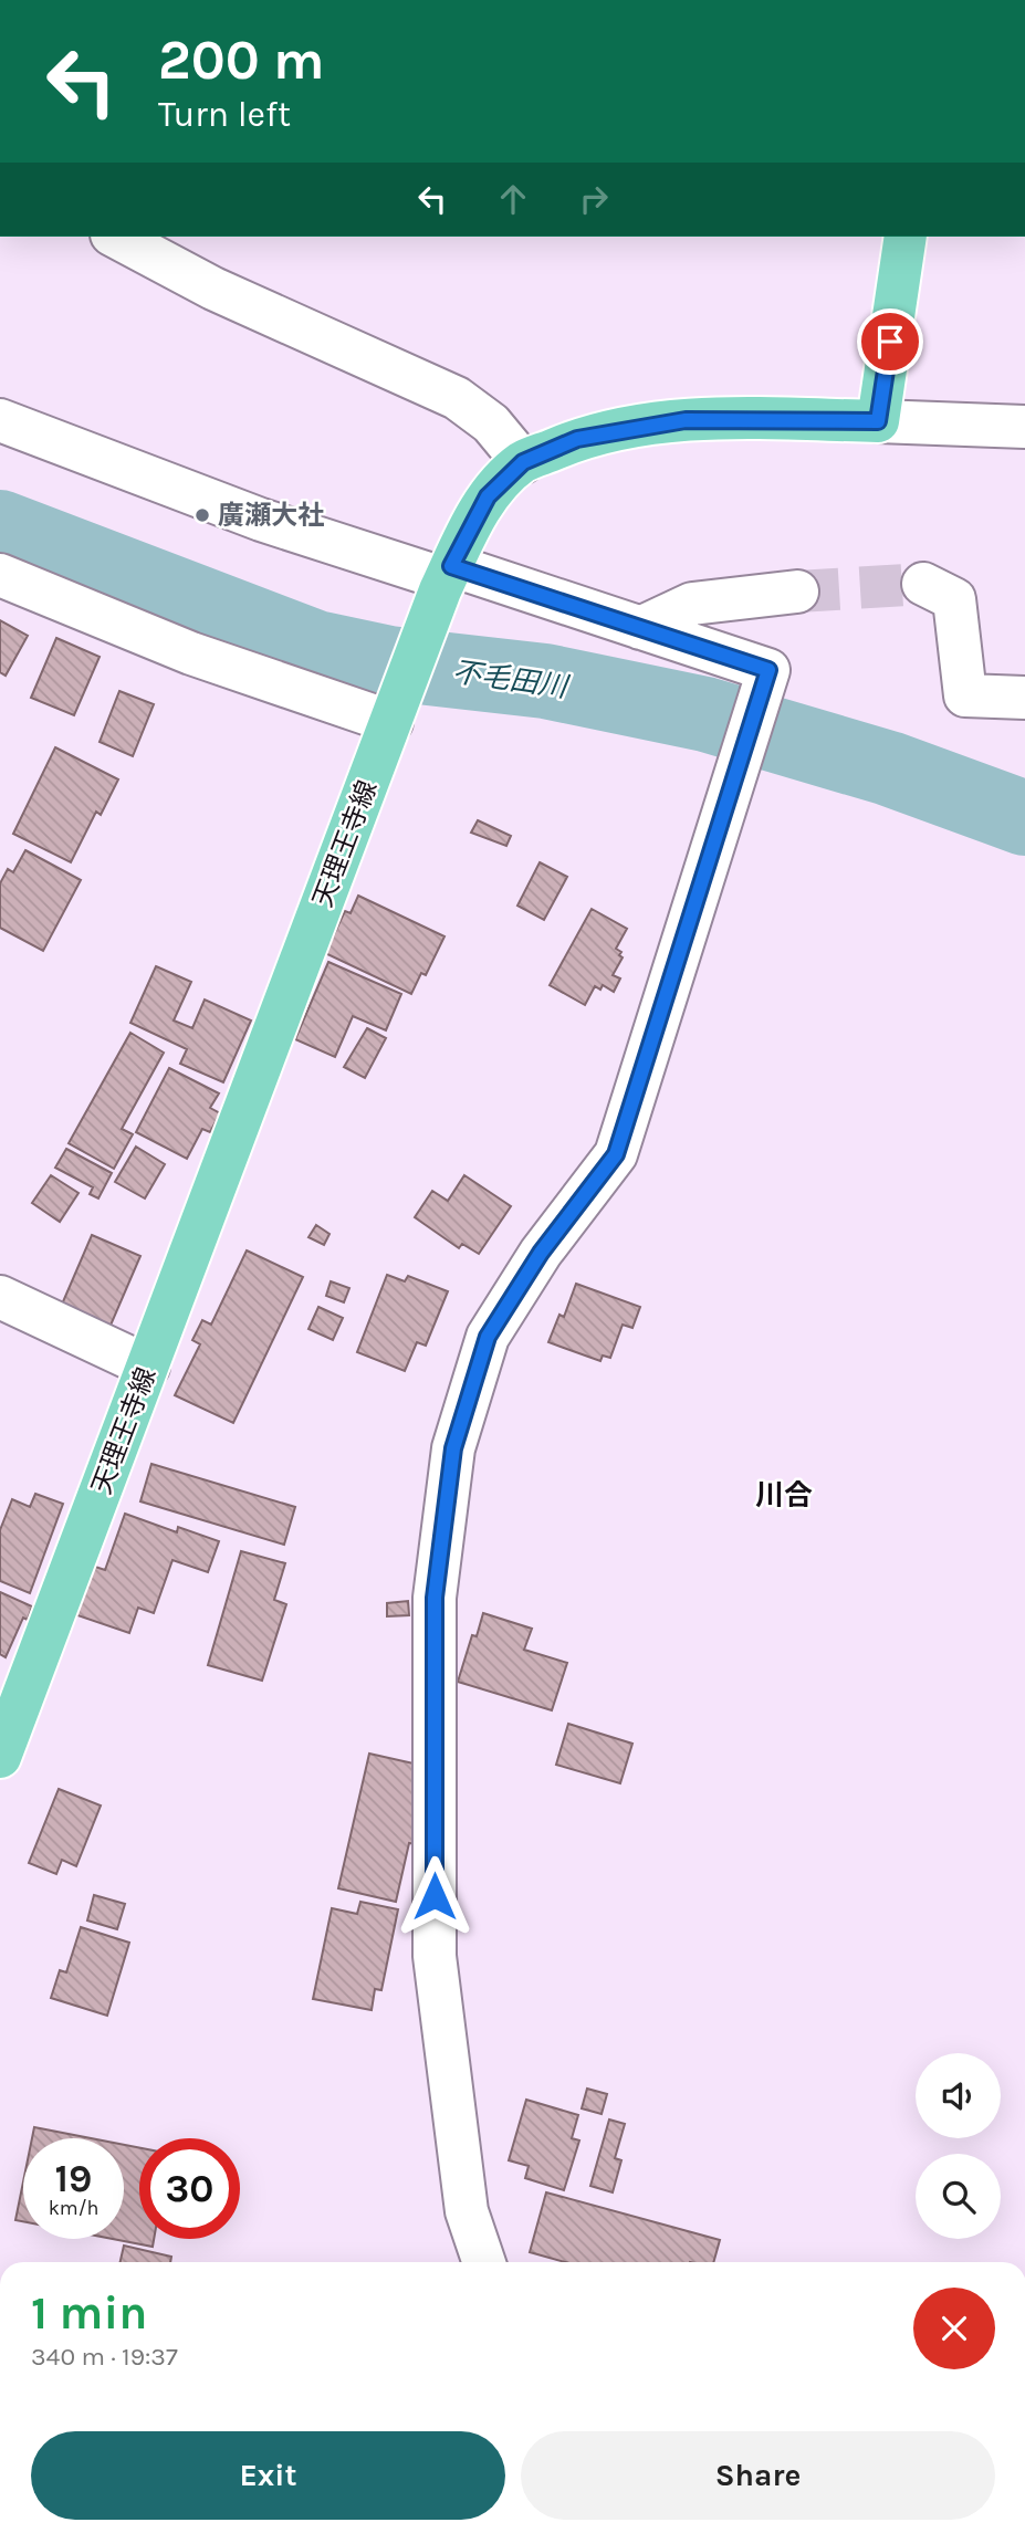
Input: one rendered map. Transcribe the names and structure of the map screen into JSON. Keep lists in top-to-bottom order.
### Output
{
  "streets": {
    "main road": ["天理王寺線"]
  },
  "districts": ["川合"],
  "water": ["不毛田川"],
  "places": ["廣瀬大社"],
  "page": {
    "turn": ["200 m", "Turn left"],
    "speed": "19 km/h",
    "limit": "30",
    "heading": ["1 min", "340 m · 19:37"],
    "buttons": ["Exit", "Share"]
  }
}
